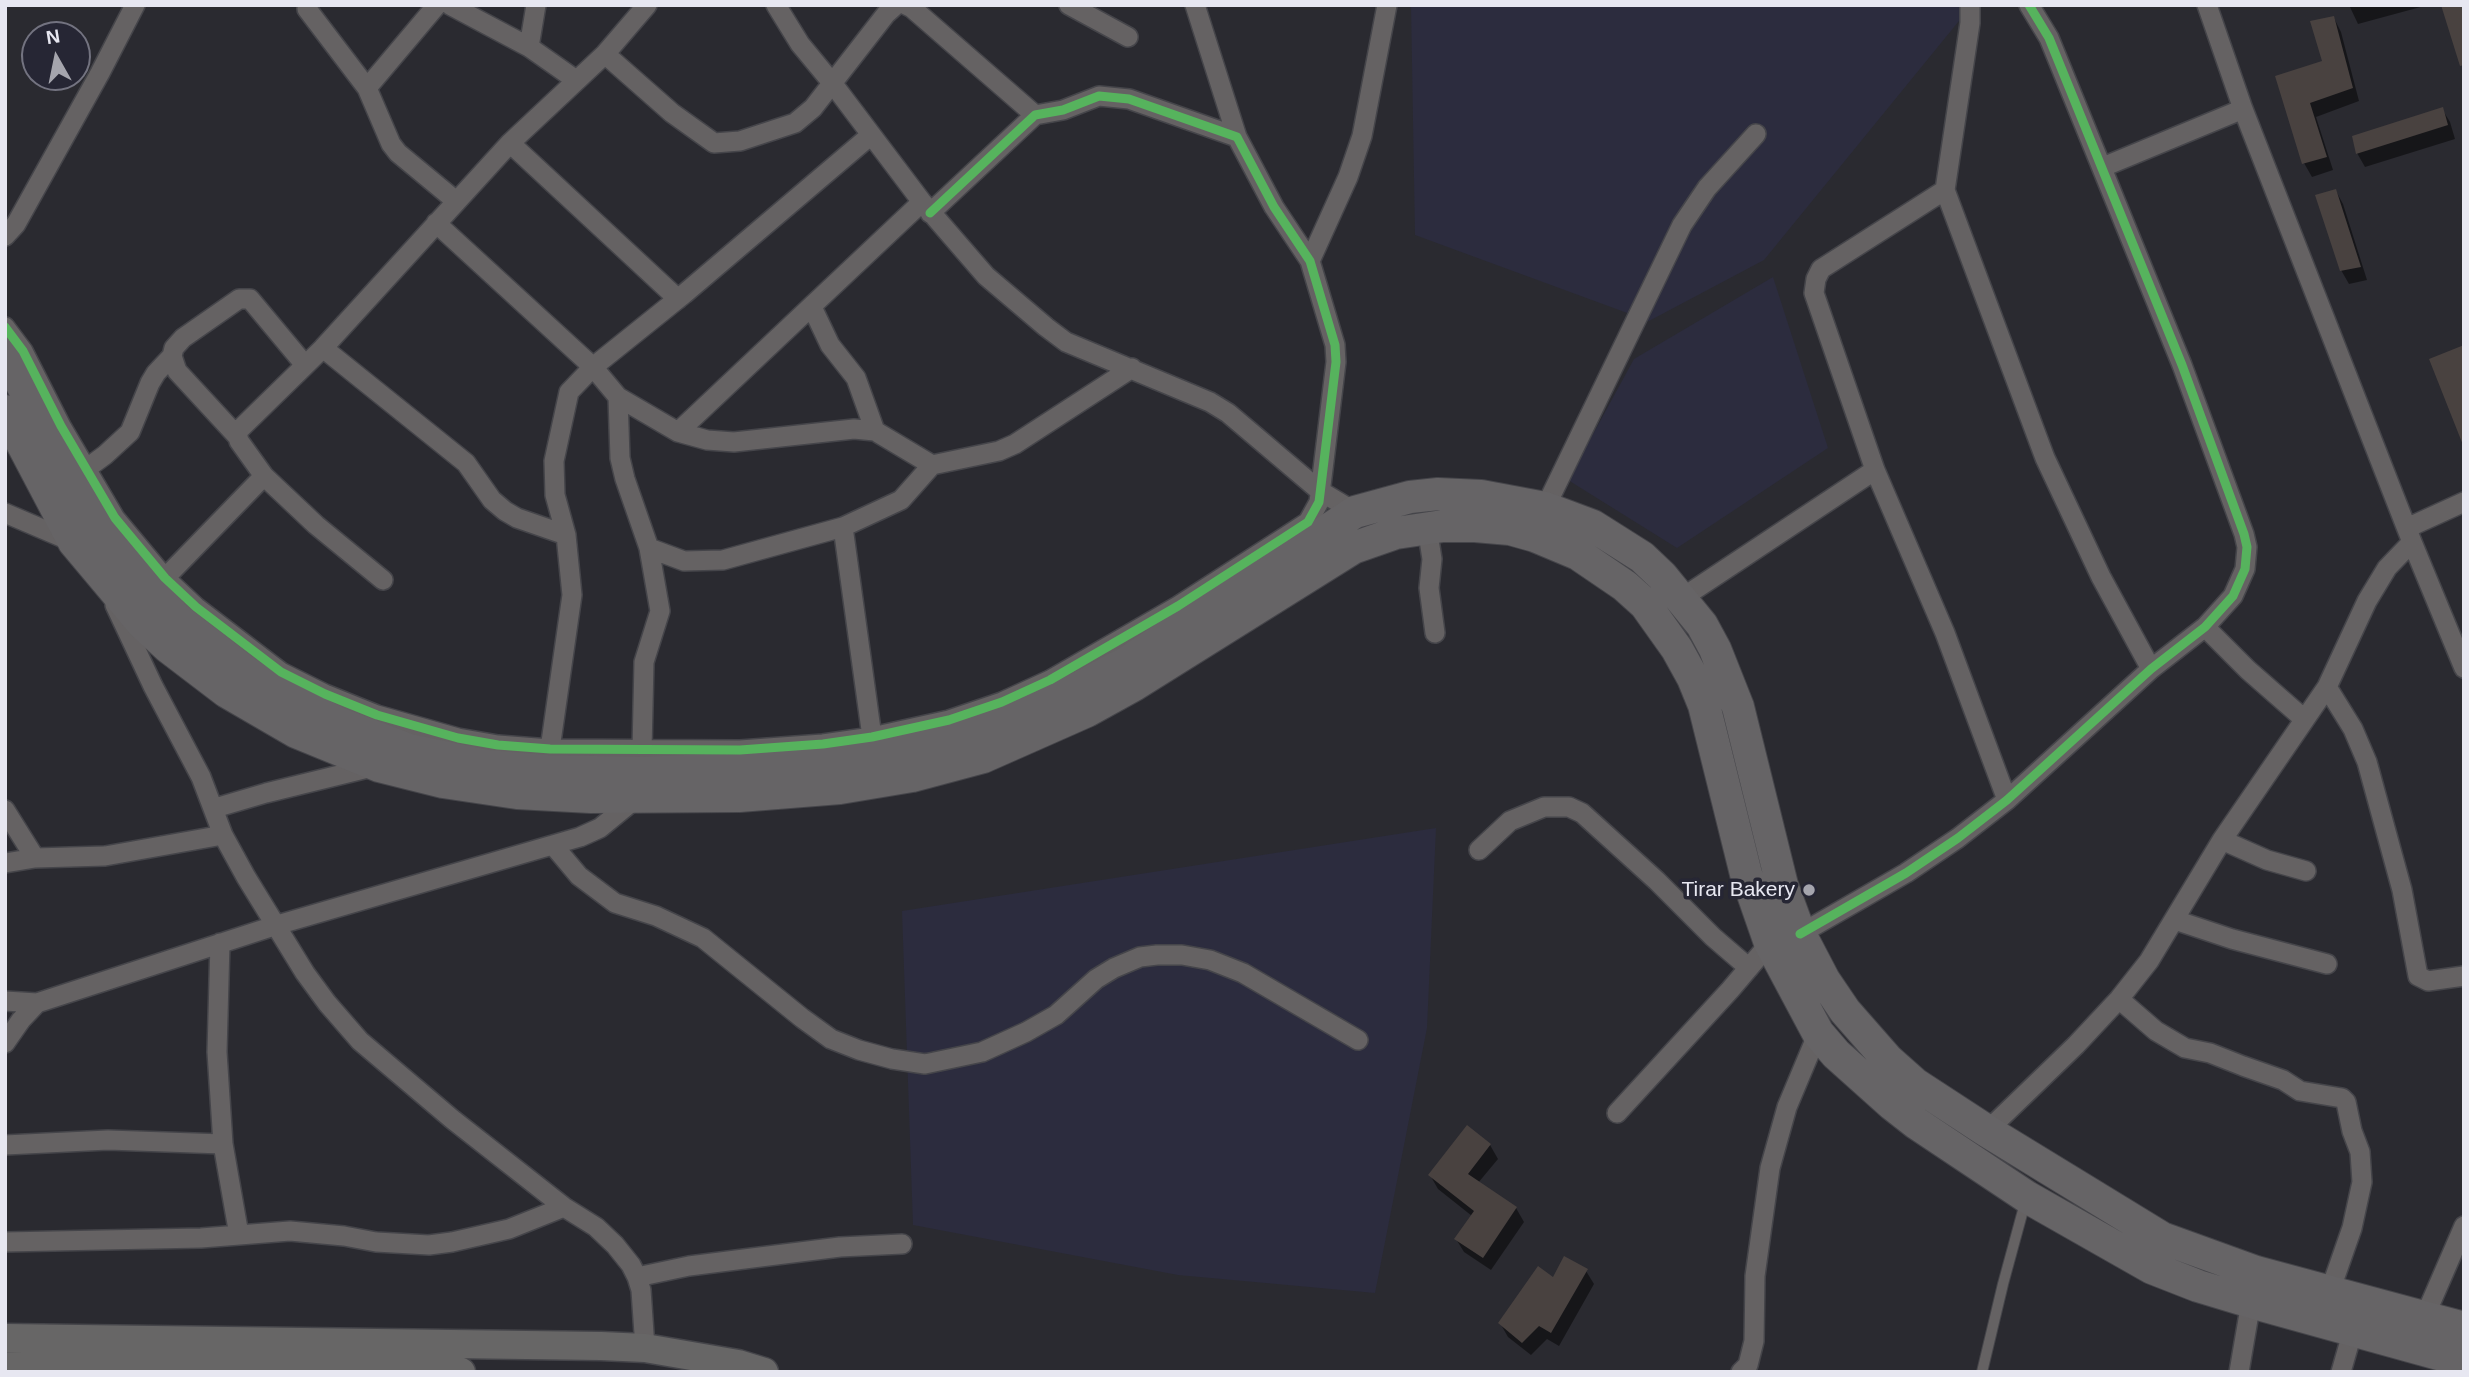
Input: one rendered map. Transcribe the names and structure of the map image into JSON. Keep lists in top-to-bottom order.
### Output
{
  "places": ["Tirar Bakery"],
  "north": "top"
}
